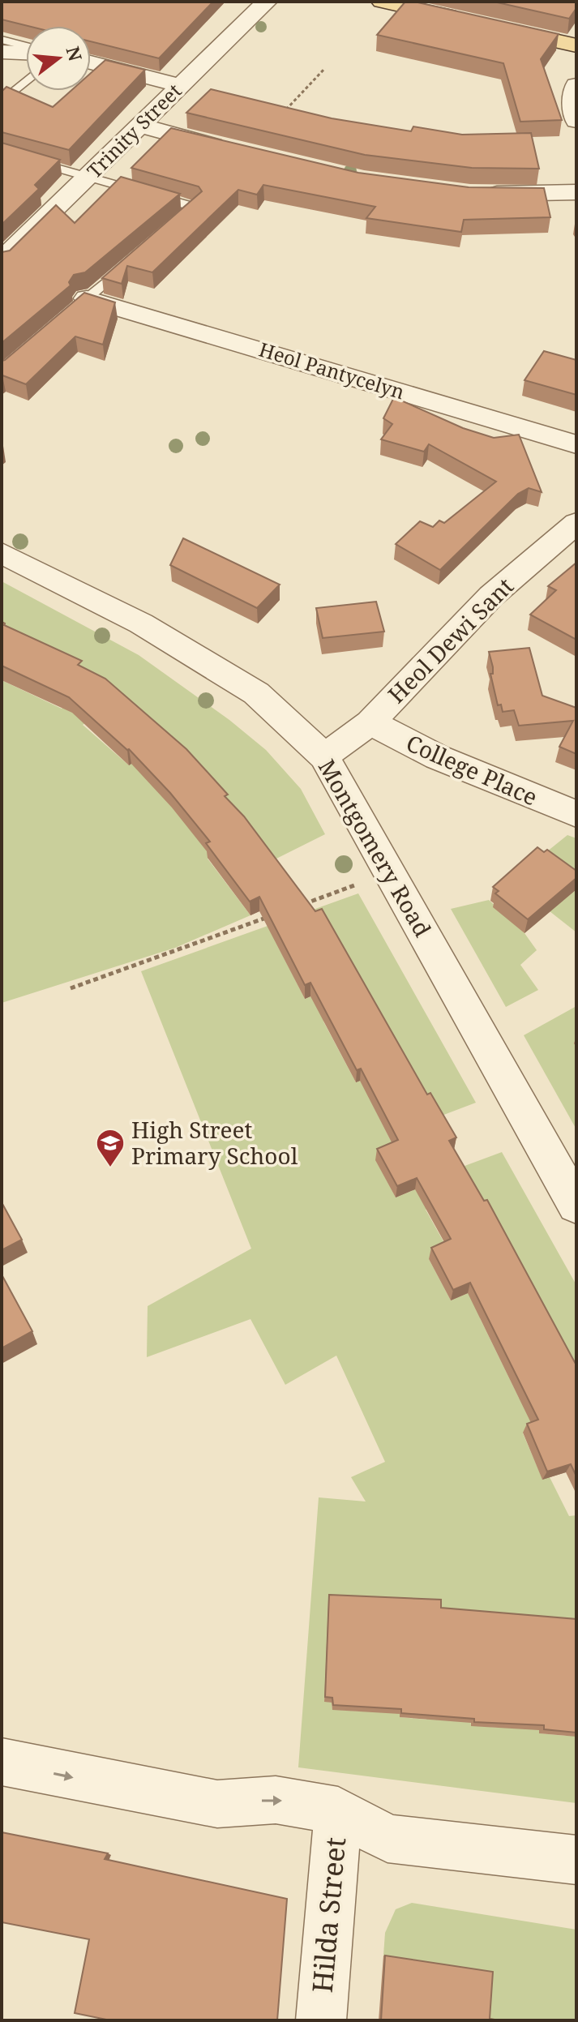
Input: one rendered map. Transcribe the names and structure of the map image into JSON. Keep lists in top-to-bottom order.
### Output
{
  "streets": {
    "street": [
      "Trinity Street",
      "Heol Pantycelyn",
      "Heol Dewi Sant",
      "College Place",
      "Montgomery Road",
      "Hilda Street"
    ]
  },
  "crossings": [
    ["Heol Dewi Sant", "College Place"],
    ["Heol Dewi Sant", "Montgomery Road"]
  ],
  "places": {
    "school or university": ["High Street Primary School"]
  },
  "north": "right"
}
